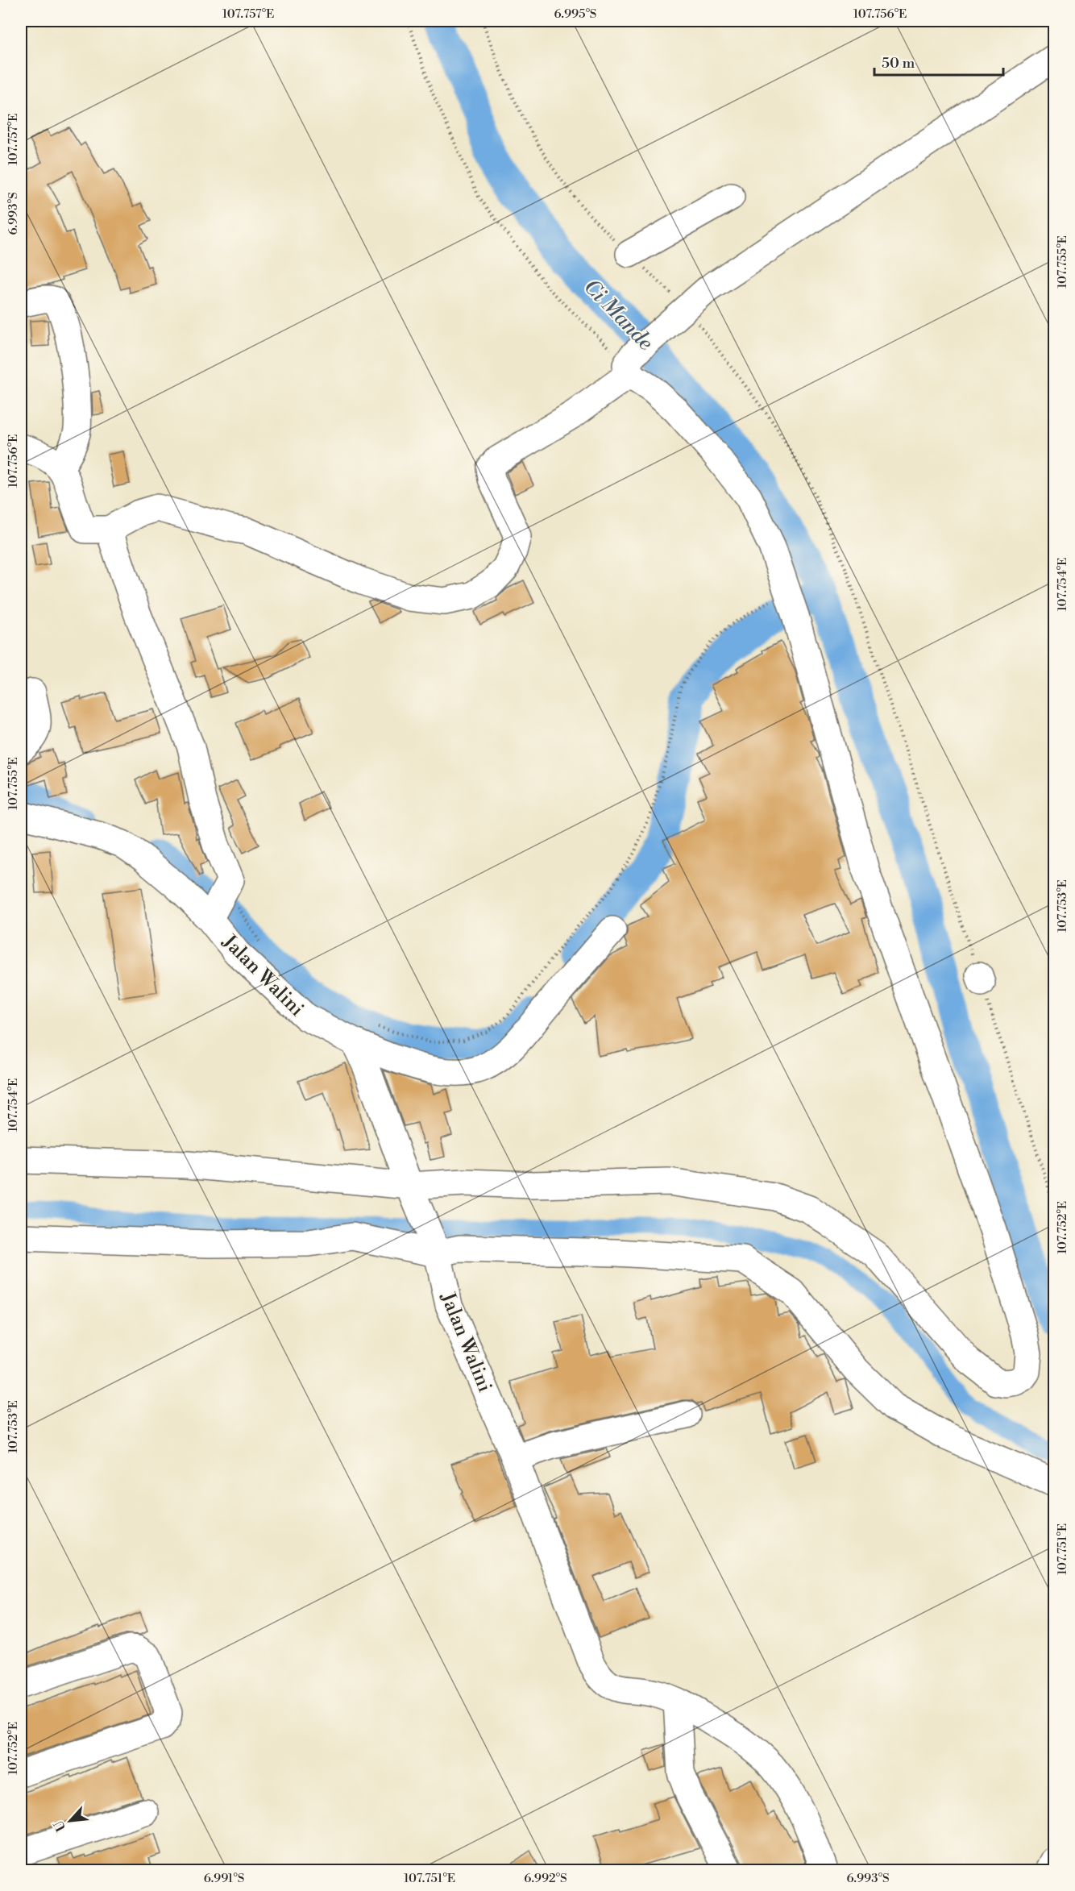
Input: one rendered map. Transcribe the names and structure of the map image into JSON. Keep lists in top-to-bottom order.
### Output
{
  "streets": {
    "street": ["Jalan Walini"]
  },
  "water": ["Ci Mande"],
  "scale_bar": "50 m",
  "north": "bottom left",
  "coordinates": [
    "107.757°E",
    "6.995°S",
    "107.756°E",
    "6.993°S",
    "107.755°E",
    "107.754°E",
    "107.753°E",
    "107.752°E",
    "107.751°E",
    "6.991°S",
    "6.992°S"
  ]
}
